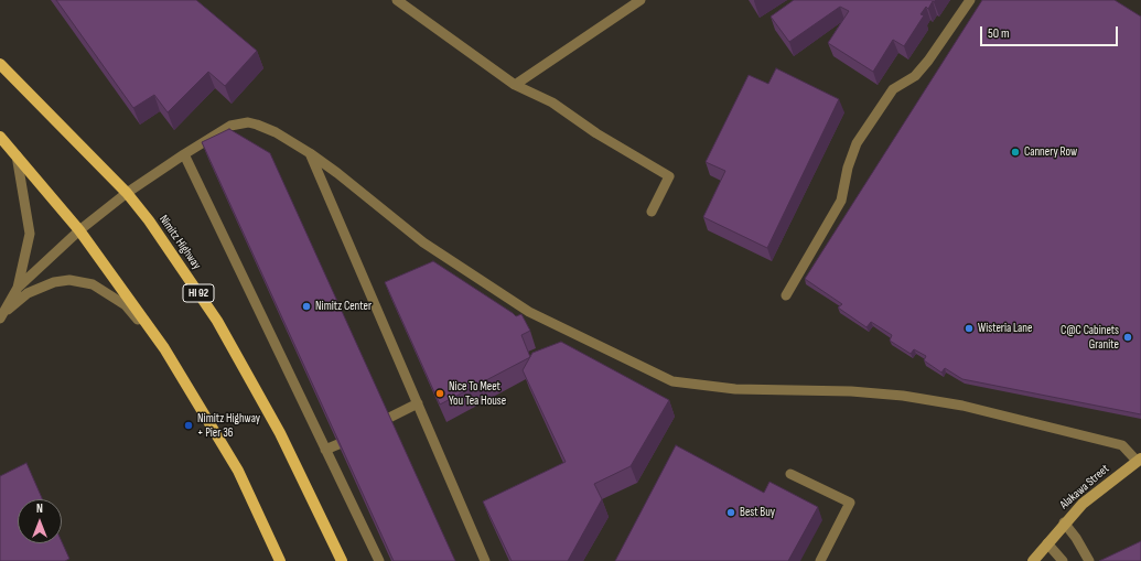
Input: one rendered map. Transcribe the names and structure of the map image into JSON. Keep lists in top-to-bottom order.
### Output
{
  "streets": {
    "main road": ["Nimitz Highway", "HI 92", "Alakawa Street"]
  },
  "places": [
    "Cannery Row",
    "Nimitz Center",
    "Wisteria Lane",
    "C@C Cabinets Granite",
    "Nice To Meet You Tea House",
    "Nimitz Highway + Pier 36",
    "Best Buy"
  ],
  "scale_bar": "50 m",
  "north": "top"
}
